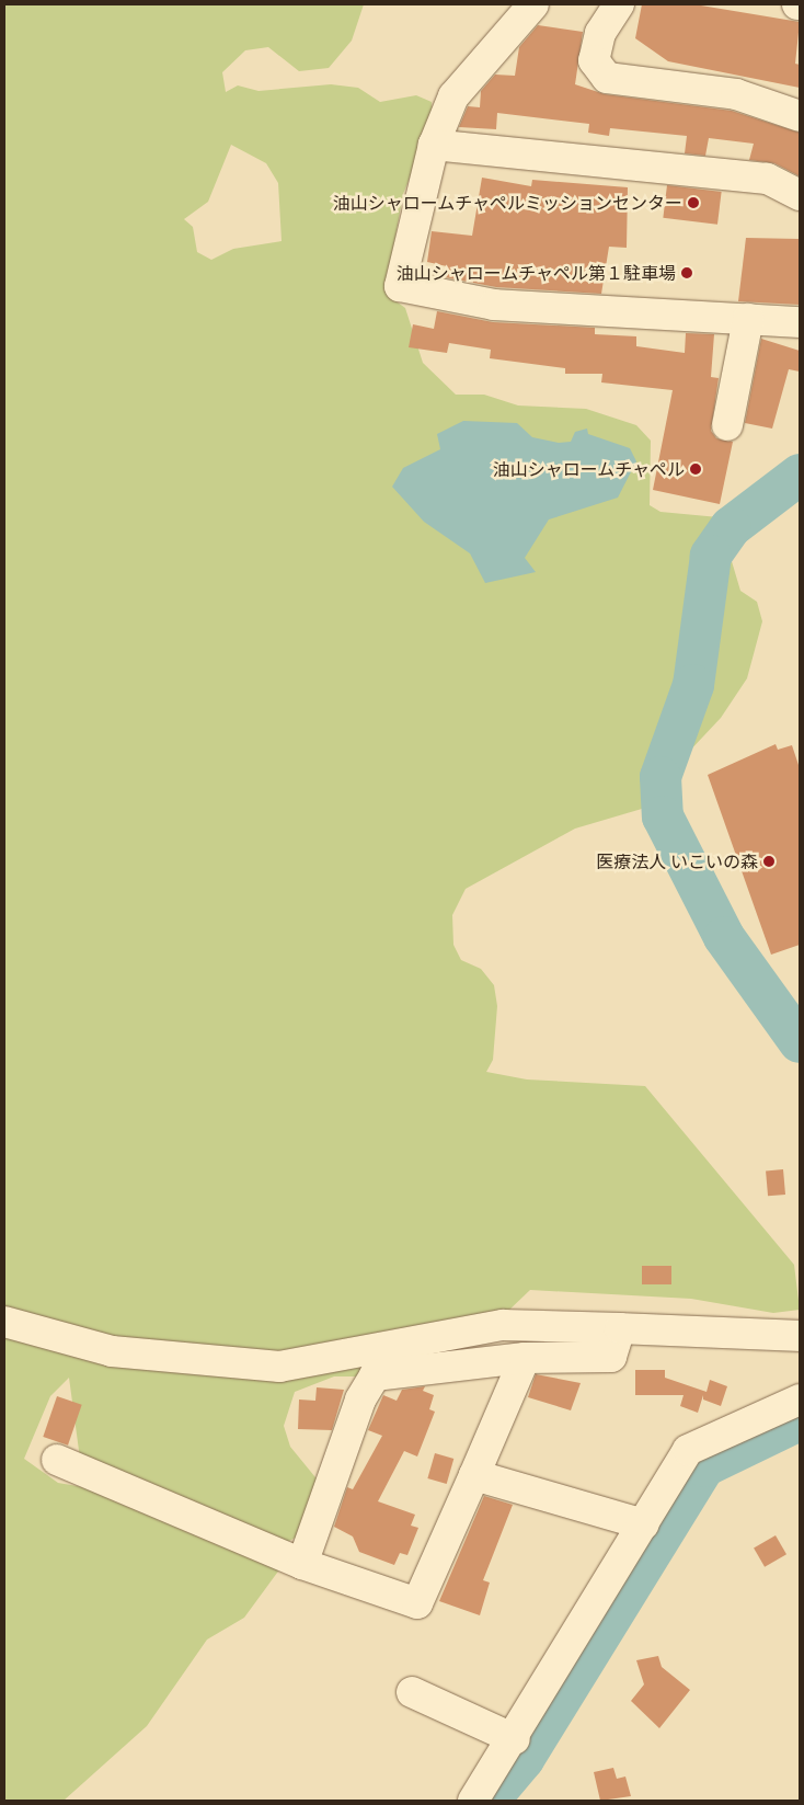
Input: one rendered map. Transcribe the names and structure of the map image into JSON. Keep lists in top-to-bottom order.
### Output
{
  "places": [
    "油山シャロームチャペルミッションセンター",
    "油山シャロームチャペル第１駐車場",
    "油山シャロームチャペル",
    "医療法人 いこいの森"
  ]
}
